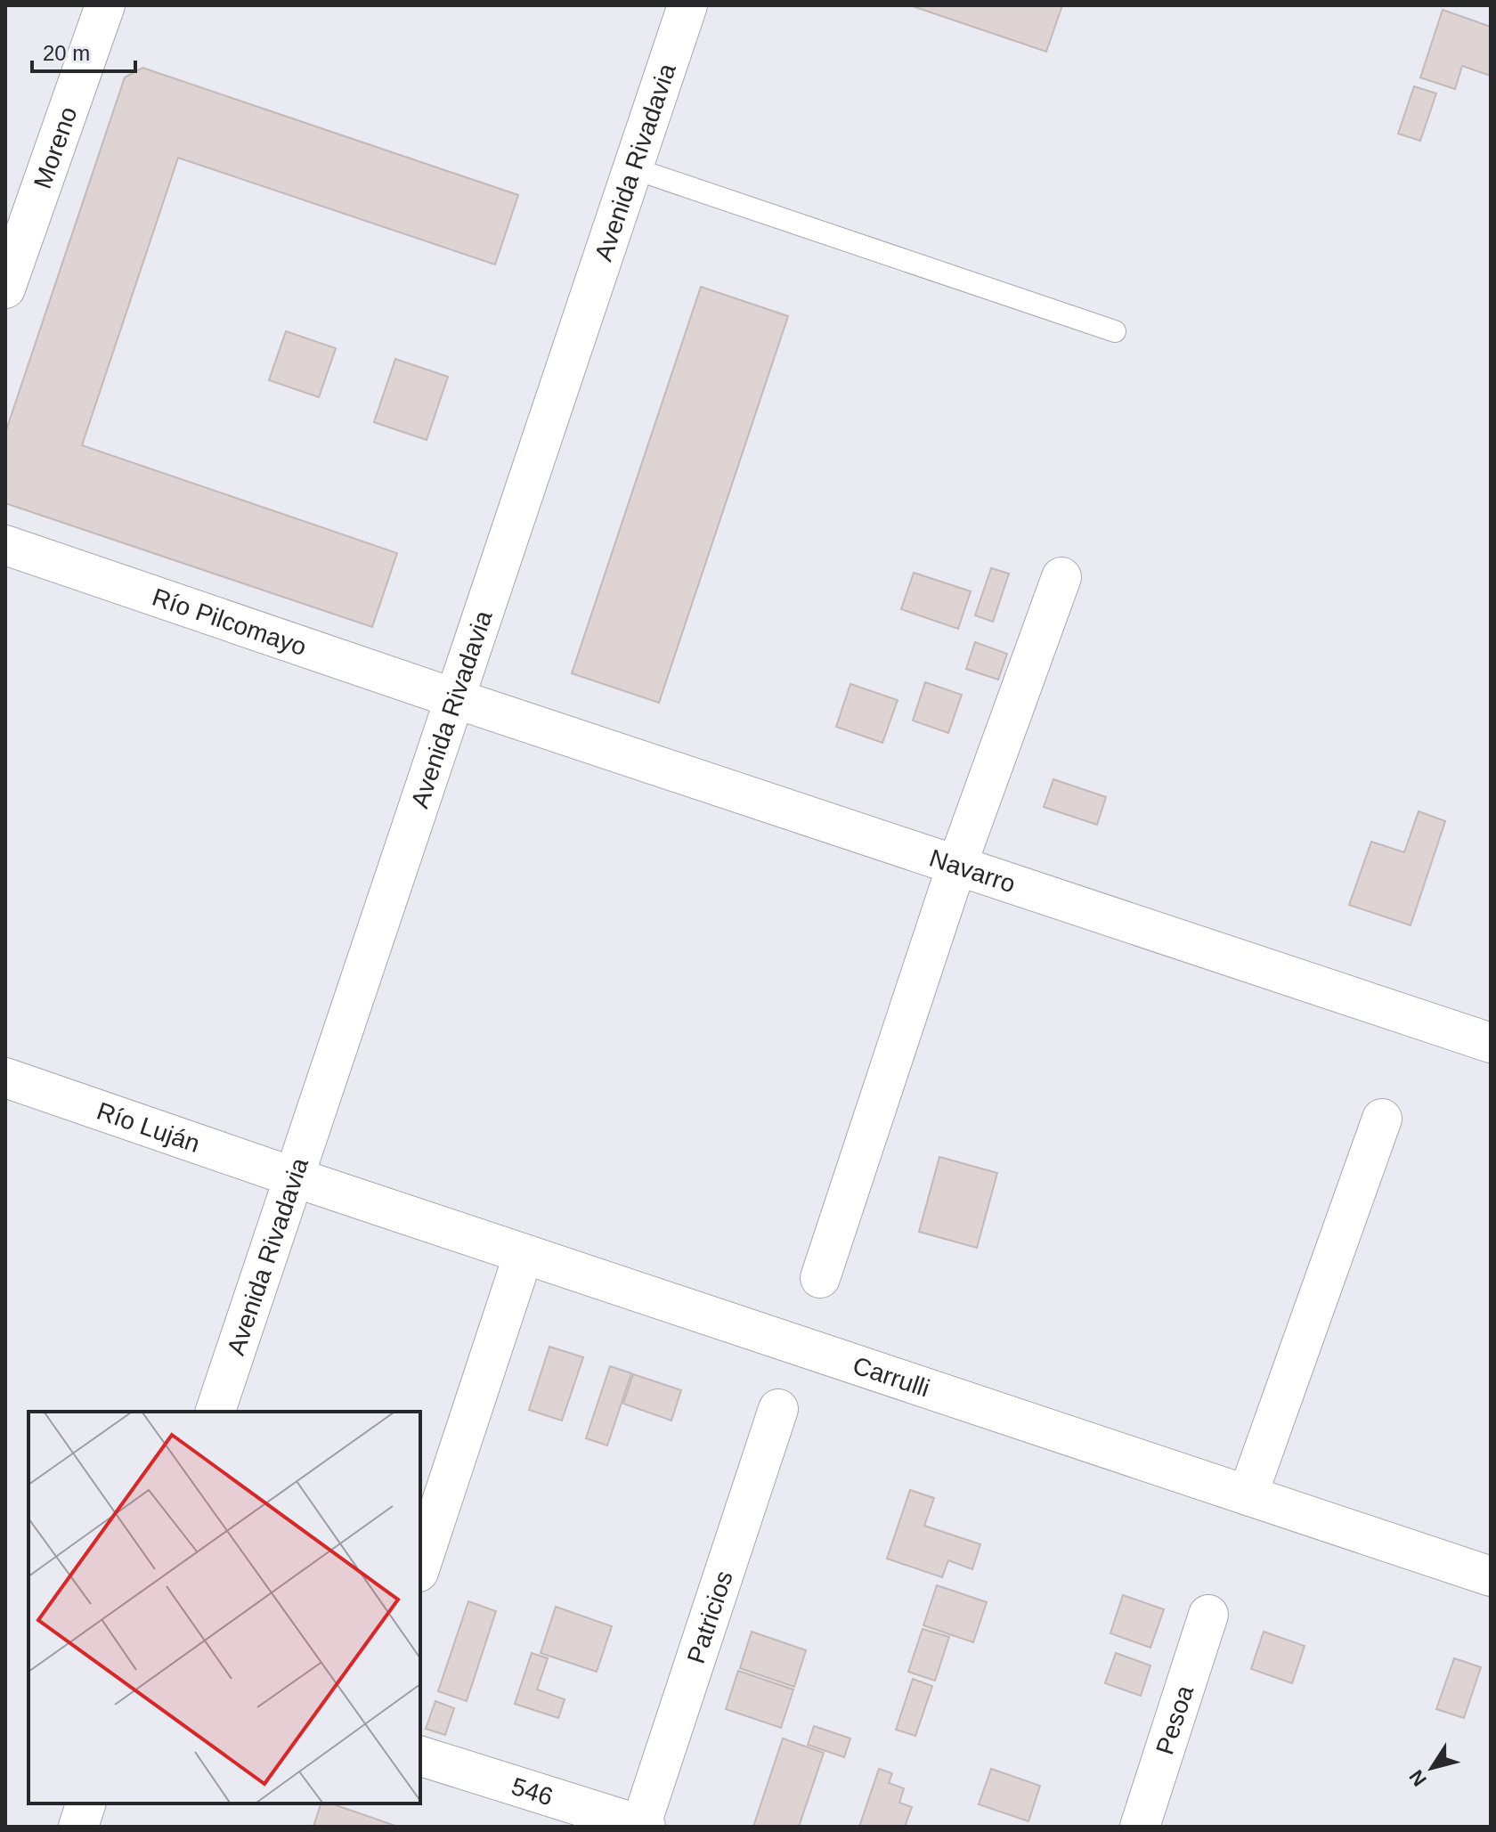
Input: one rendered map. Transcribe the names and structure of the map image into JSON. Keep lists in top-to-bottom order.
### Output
{
  "streets": {
    "street": [
      "Moreno",
      "Avenida Rivadavia",
      "Río Pilcomayo",
      "Navarro",
      "Río Luján",
      "Carrulli",
      "Patricios",
      "Pesoa",
      "546"
    ]
  },
  "crossings": [
    ["Avenida Rivadavia", "Río Pilcomayo"],
    ["Avenida Rivadavia", "Navarro"],
    ["Avenida Rivadavia", "Río Luján"],
    ["Avenida Rivadavia", "Carrulli"],
    ["Río Pilcomayo", "Navarro"],
    ["Río Luján", "Carrulli"],
    ["Patricios", "546"]
  ],
  "scale_bar": "20 m",
  "north": "bottom left"
}
